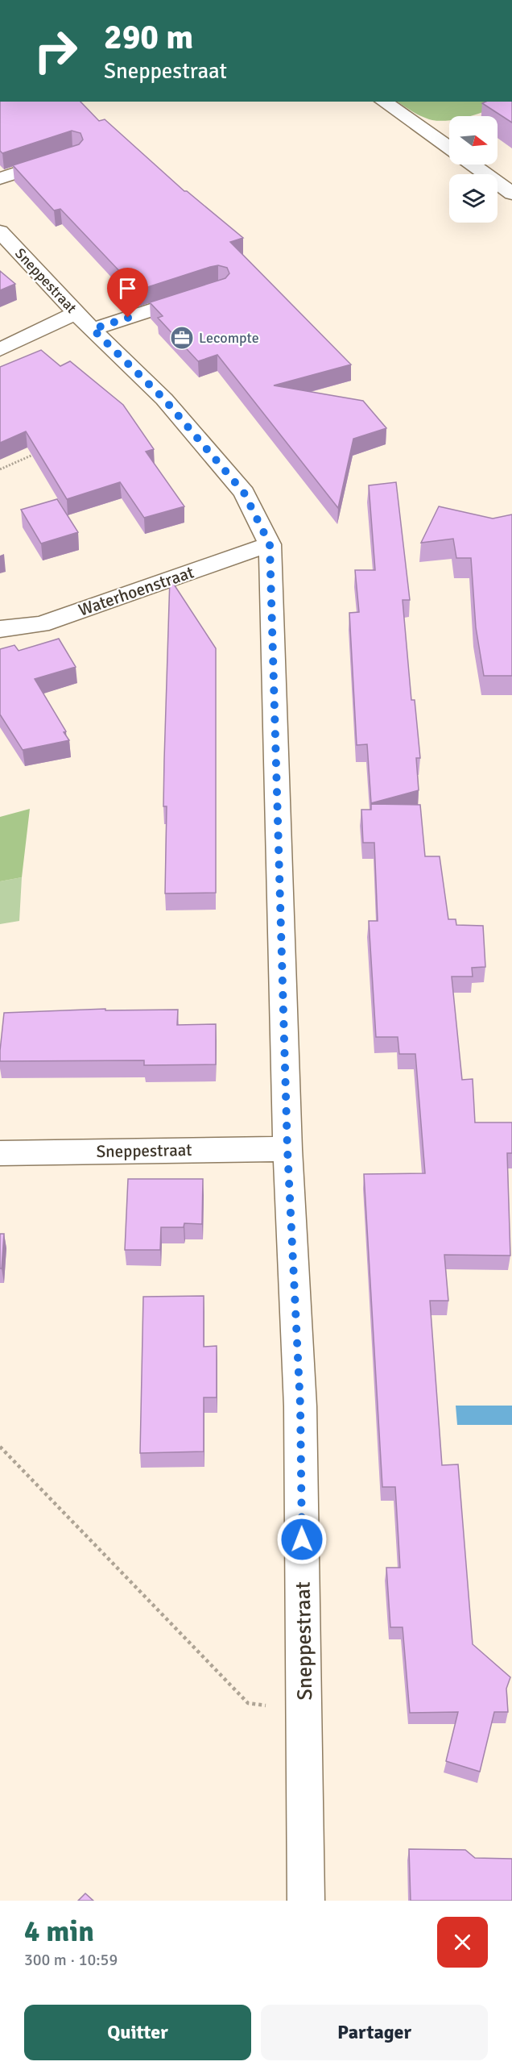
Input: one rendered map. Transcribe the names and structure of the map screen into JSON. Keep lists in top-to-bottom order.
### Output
{
  "streets": {
    "street": ["Sneppestraat", "Waterhoenstraat"]
  },
  "crossings": [
    ["Sneppestraat", "Waterhoenstraat"]
  ],
  "places": {
    "office": ["Lecompte"]
  },
  "north": "right",
  "page": {
    "turn": ["290 m", "Sneppestraat"],
    "heading": ["4 min", "300 m · 10:59"],
    "buttons": ["Quitter", "Partager"]
  }
}
